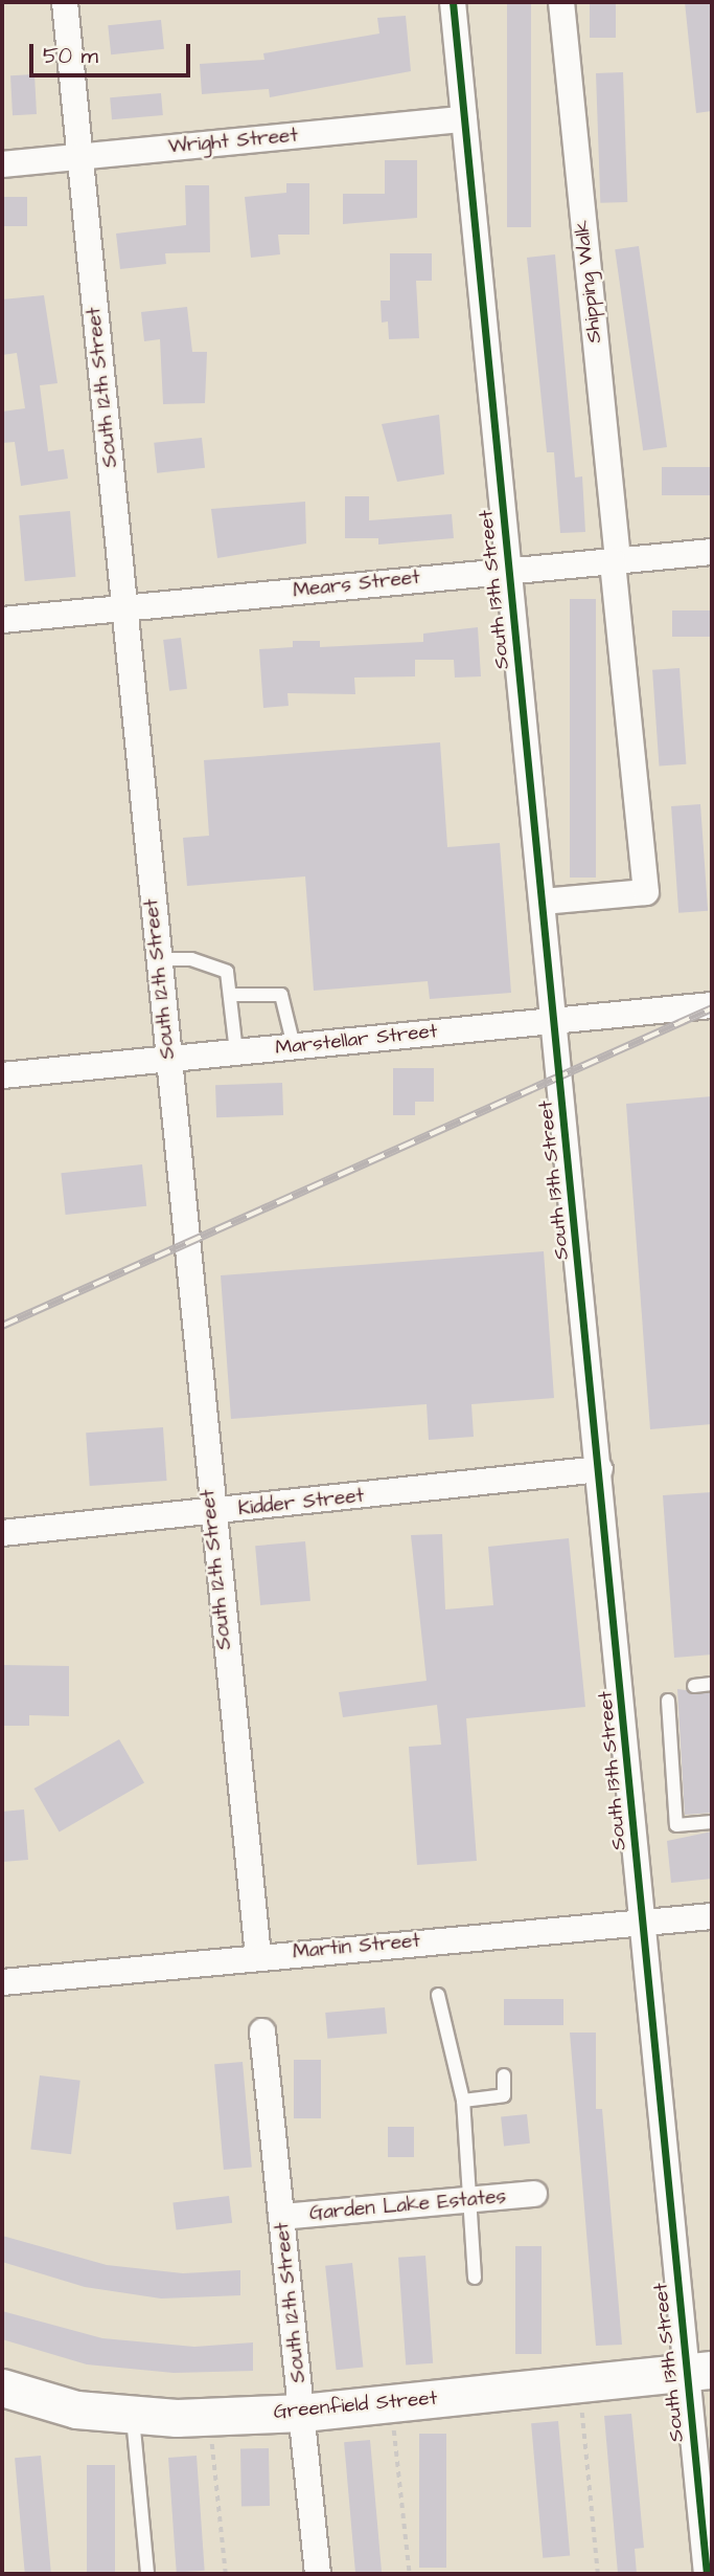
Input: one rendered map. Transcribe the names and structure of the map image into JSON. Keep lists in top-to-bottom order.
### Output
{
  "streets": {
    "main road": ["Greenfield Street"],
    "street": [
      "Wright Street",
      "Shipping Walk",
      "South 12th Street",
      "Mears Street",
      "South 13th Street",
      "Marstellar Street",
      "Kidder Street",
      "Martin Street",
      "Garden Lake Estates"
    ]
  },
  "crossings": [
    ["Wright Street", "South 12th Street"],
    ["Wright Street", "South 13th Street"],
    ["Shipping Walk", "Mears Street"],
    ["Shipping Walk", "South 13th Street"],
    ["South 12th Street", "Mears Street"],
    ["South 12th Street", "Marstellar Street"],
    ["South 12th Street", "Kidder Street"],
    ["South 12th Street", "Martin Street"],
    ["South 12th Street", "Garden Lake Estates"],
    ["South 12th Street", "Greenfield Street"],
    ["Mears Street", "South 13th Street"],
    ["South 13th Street", "Marstellar Street"],
    ["South 13th Street", "Kidder Street"],
    ["South 13th Street", "Martin Street"],
    ["South 13th Street", "Greenfield Street"]
  ],
  "scale_bar": "50 m"
}
